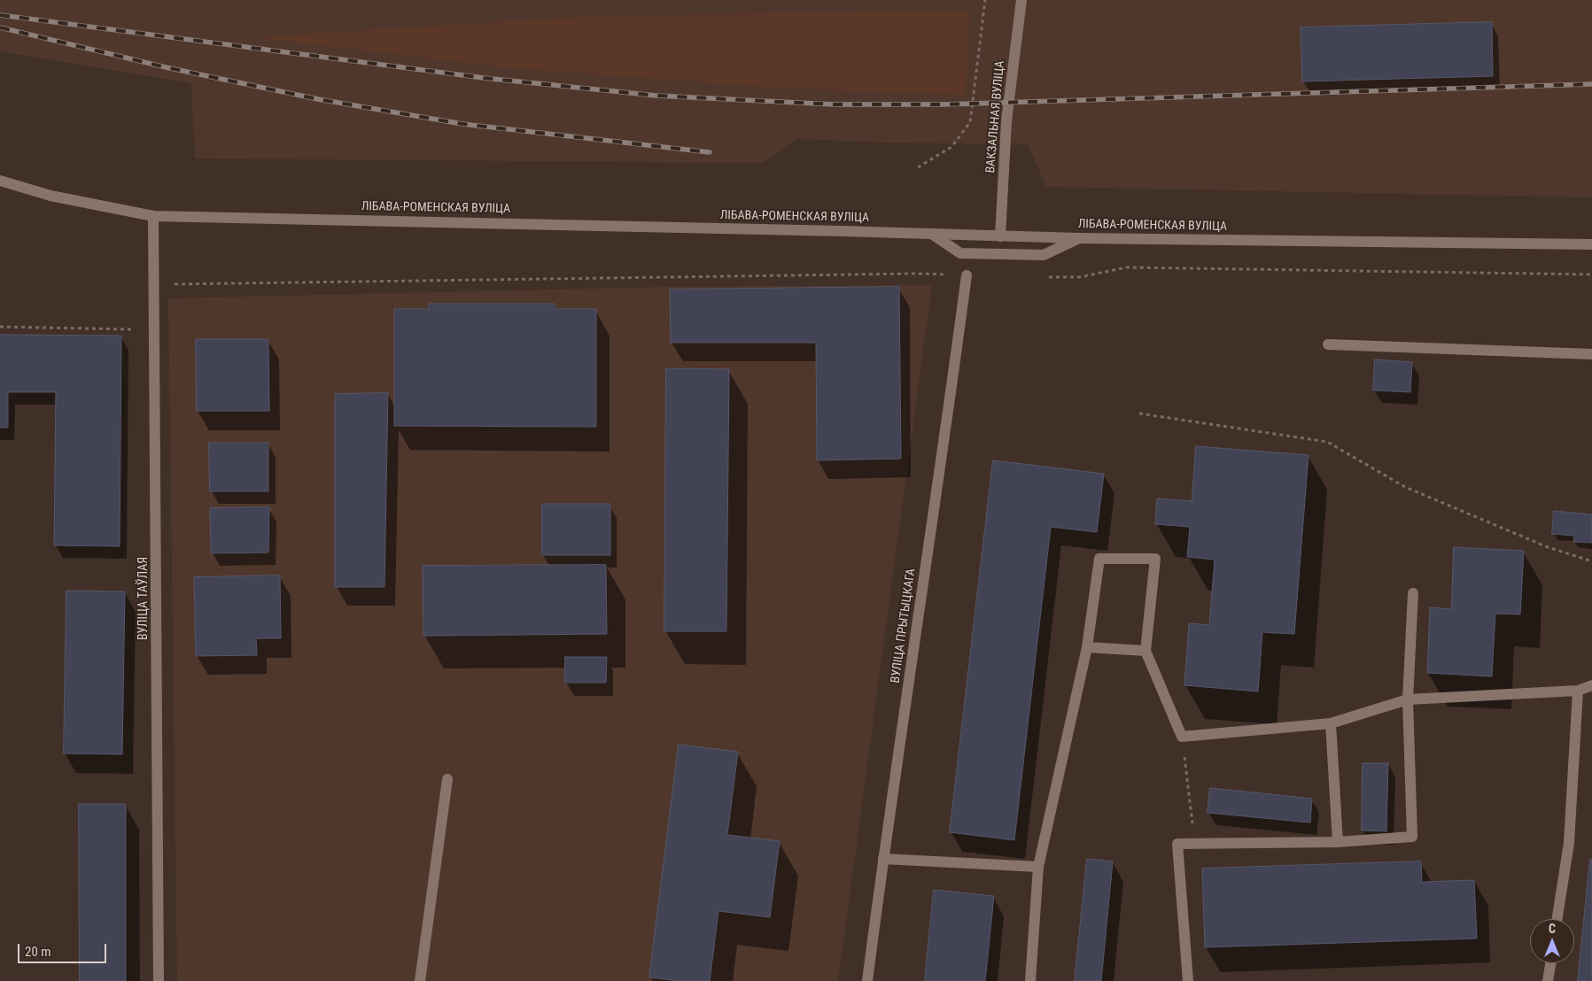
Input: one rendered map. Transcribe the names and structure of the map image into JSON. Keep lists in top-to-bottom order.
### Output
{
  "streets": {
    "street": [
      "ВАКЗАЛЬНАЯ ВУЛІЦА",
      "ЛІБАВА-РОМЕНСКАЯ ВУЛІЦА",
      "ВУЛІЦА ТАЎЛАЯ",
      "ВУЛІЦА ПРЫТЫЦКАГА"
    ]
  },
  "crossings": [
    ["ВАКЗАЛЬНАЯ ВУЛІЦА", "ЛІБАВА-РОМЕНСКАЯ ВУЛІЦА"],
    ["ЛІБАВА-РОМЕНСКАЯ ВУЛІЦА", "ВУЛІЦА ТАЎЛАЯ"]
  ],
  "scale_bar": "20 m",
  "north": "top"
}
